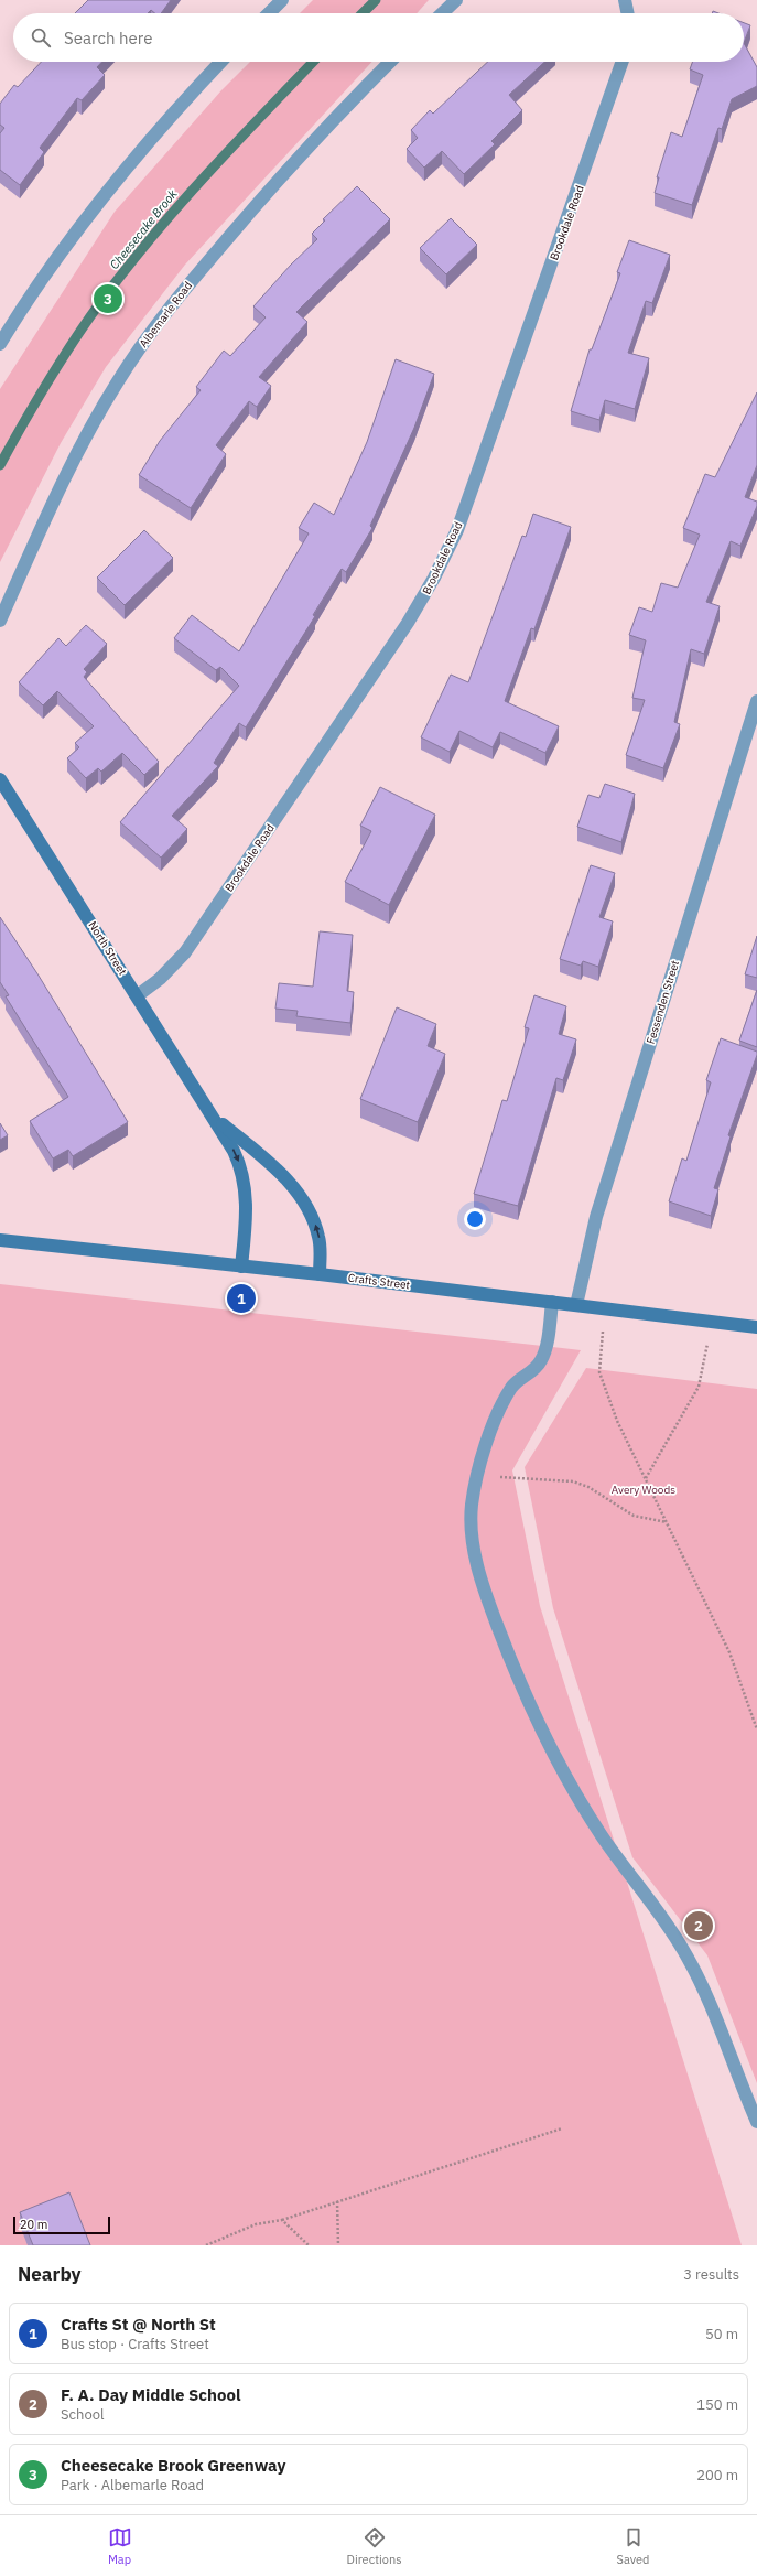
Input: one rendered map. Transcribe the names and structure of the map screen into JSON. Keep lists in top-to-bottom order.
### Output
{
  "streets": {
    "main road": ["North Street", "Crafts Street"],
    "street": ["Brookdale Road", "Albemarle Road", "Fessenden Street"]
  },
  "crossings": [
    ["Brookdale Road", "North Street"],
    ["North Street", "Crafts Street"],
    ["Fessenden Street", "Crafts Street"]
  ],
  "water": ["Cheesecake Brook"],
  "parks": ["Avery Woods"],
  "scale_bar": "20 m",
  "page": {
    "search": "Search here",
    "pins": ["3", "1", "2"],
    "scale": "20 m",
    "heading": ["Nearby", "3 results"],
    "list": [
      {
        "mark": "1",
        "name": "Crafts St @ North St",
        "note": "Bus stop · Crafts Street",
        "value": "50 m"
      },
      {
        "mark": "2",
        "name": "F. A. Day Middle School",
        "note": "School",
        "value": "150 m"
      },
      {
        "mark": "3",
        "name": "Cheesecake Brook Greenway",
        "note": "Park · Albemarle Road",
        "value": "200 m"
      }
    ],
    "nav": ["Map", "Directions", "Saved"]
  }
}
